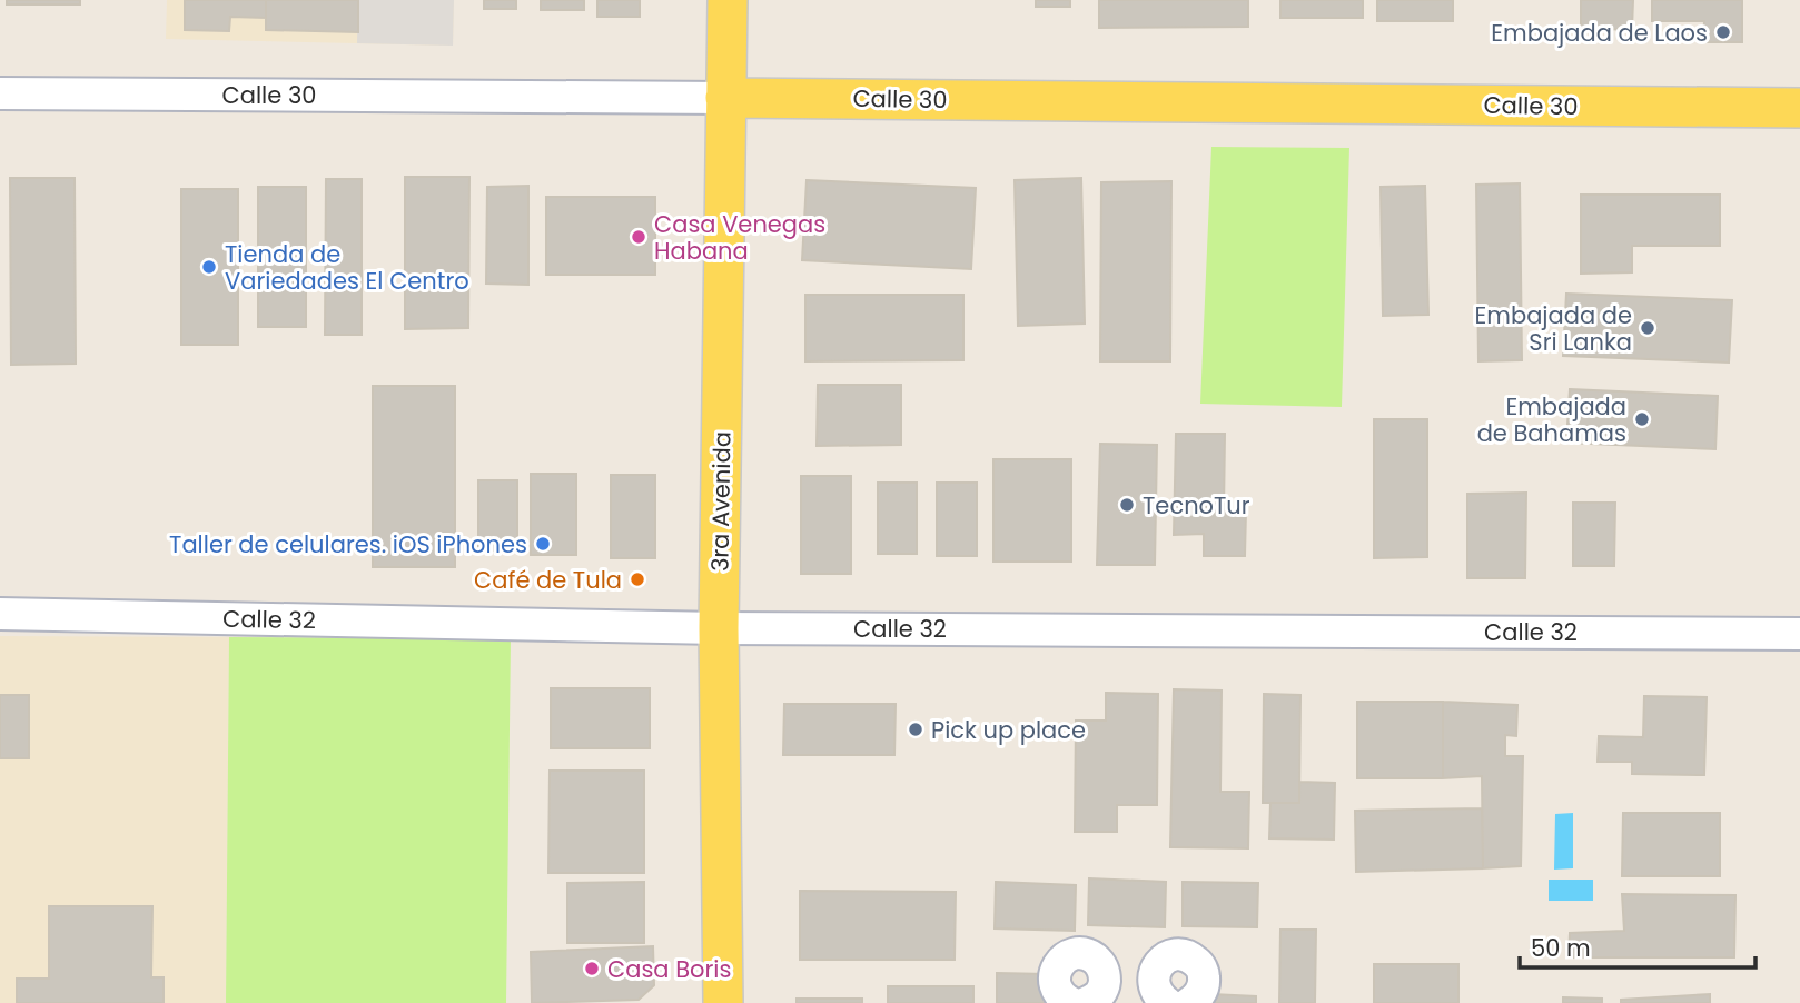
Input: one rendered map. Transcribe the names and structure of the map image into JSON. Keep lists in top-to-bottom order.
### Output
{
  "streets": {
    "main road": ["Calle 30", "3ra Avenida"],
    "street": ["Calle 32"]
  },
  "crossings": [
    ["Calle 30", "3ra Avenida"],
    ["3ra Avenida", "Calle 32"]
  ],
  "places": [
    "Embajada de Laos",
    "Casa Venegas Habana",
    "Tienda de Variedades El Centro",
    "Embajada de Sri Lanka",
    "Embajada de Bahamas",
    "TecnoTur",
    "Taller de celulares. iOS iPhones",
    "Café de Tula",
    "Pick up place",
    "Casa Boris"
  ],
  "scale_bar": "50 m"
}
